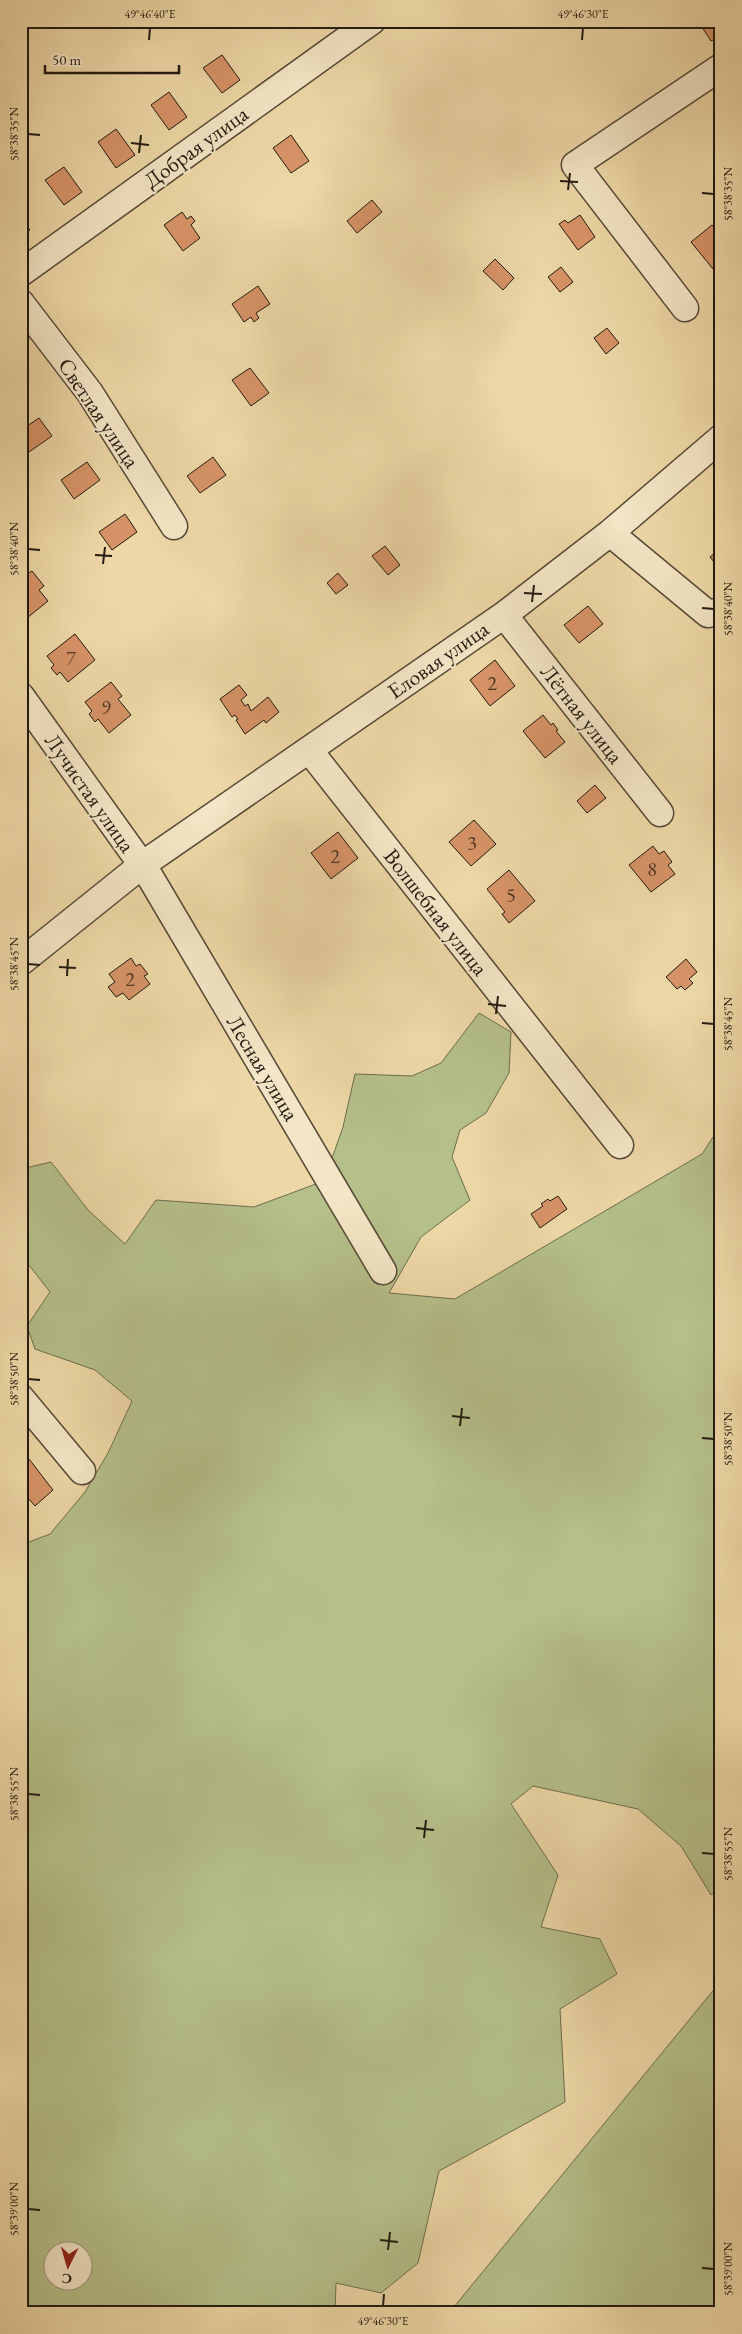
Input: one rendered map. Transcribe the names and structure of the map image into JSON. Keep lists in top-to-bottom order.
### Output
{
  "streets": {
    "street": [
      "Добрая улица",
      "Светлая улица",
      "Еловая улица",
      "Лётная улица",
      "Лучистая улица",
      "Волшебная улица",
      "Лесная улица"
    ]
  },
  "crossings": [
    ["Еловая улица", "Лётная улица"],
    ["Еловая улица", "Лучистая улица"],
    ["Еловая улица", "Волшебная улица"],
    ["Еловая улица", "Лесная улица"],
    ["Лучистая улица", "Лесная улица"]
  ],
  "house_numbers": [
    "7",
    "2",
    "9",
    "3",
    "2",
    "8",
    "5",
    "2"
  ],
  "scale_bar": "50 m",
  "north": "bottom",
  "coordinates": [
    "49°46'40\"E",
    "49°46'30\"E",
    "58°38'35\"N",
    "58°38'40\"N",
    "58°38'45\"N",
    "58°38'50\"N",
    "58°38'55\"N",
    "58°39'00\"N"
  ]
}
